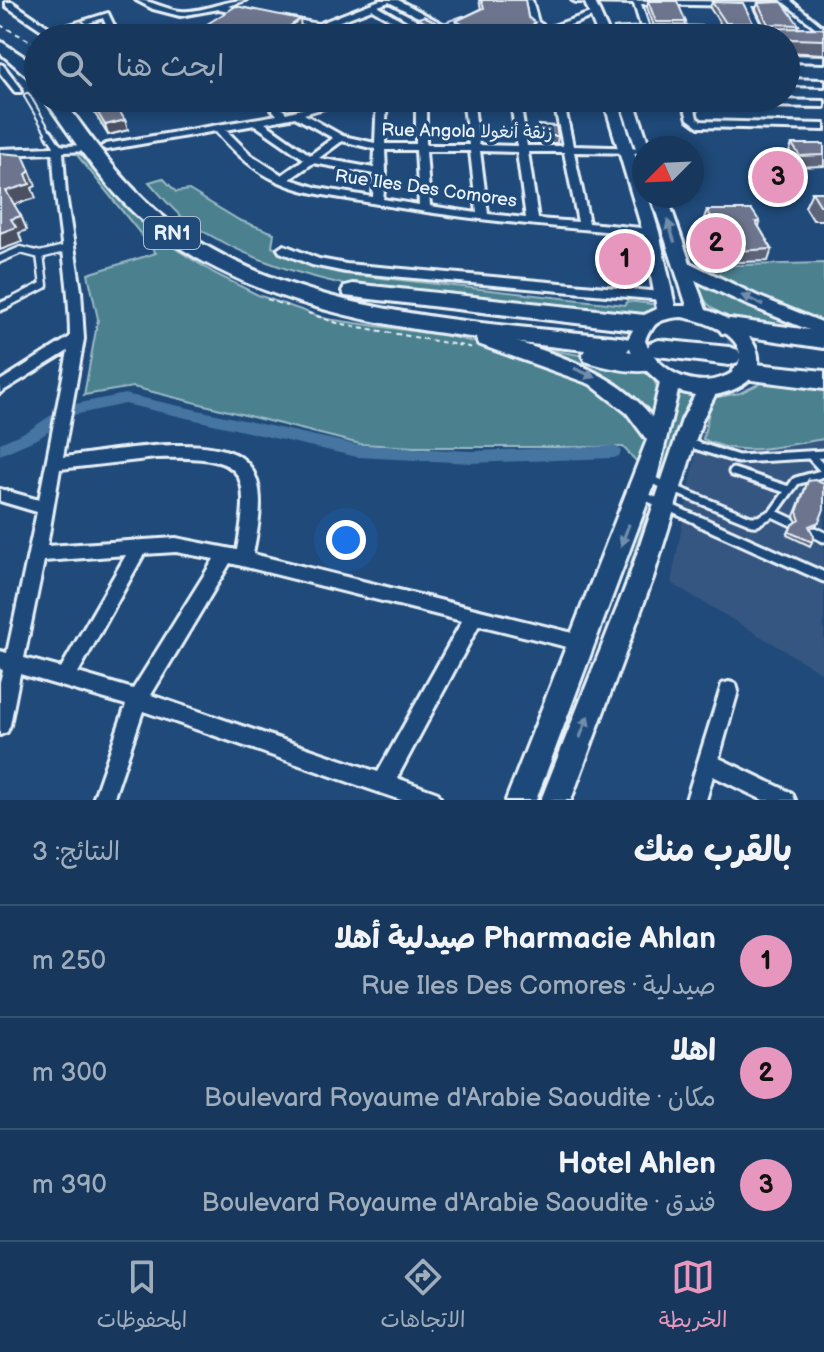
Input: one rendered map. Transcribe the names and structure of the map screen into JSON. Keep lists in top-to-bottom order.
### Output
{
  "streets": {
    "highway": ["RN1"],
    "street": ["Rue Angola زنقة أنغولا", "Rue Iles Des Comores"]
  },
  "north": "bottom left",
  "page": {
    "search": "ابحث هنا",
    "pins": ["3", "2", "1"],
    "heading": ["بالقرب منك", "النتائج: 3"],
    "list": [
      {
        "mark": "1",
        "name": "Pharmacie Ahlan صيدلية أهلا",
        "note": "صيدلية · Rue Iles Des Comores",
        "value": "250 m"
      },
      {
        "mark": "2",
        "name": "اهلا",
        "note": "مكان · Boulevard Royaume d'Arabie Saoudite",
        "value": "300 m"
      },
      {
        "mark": "3",
        "name": "Hotel Ahlen",
        "note": "فندق · Boulevard Royaume d'Arabie Saoudite",
        "value": "390 m"
      }
    ],
    "nav": ["الخريطة", "الاتجاهات", "المحفوظات"]
  }
}
